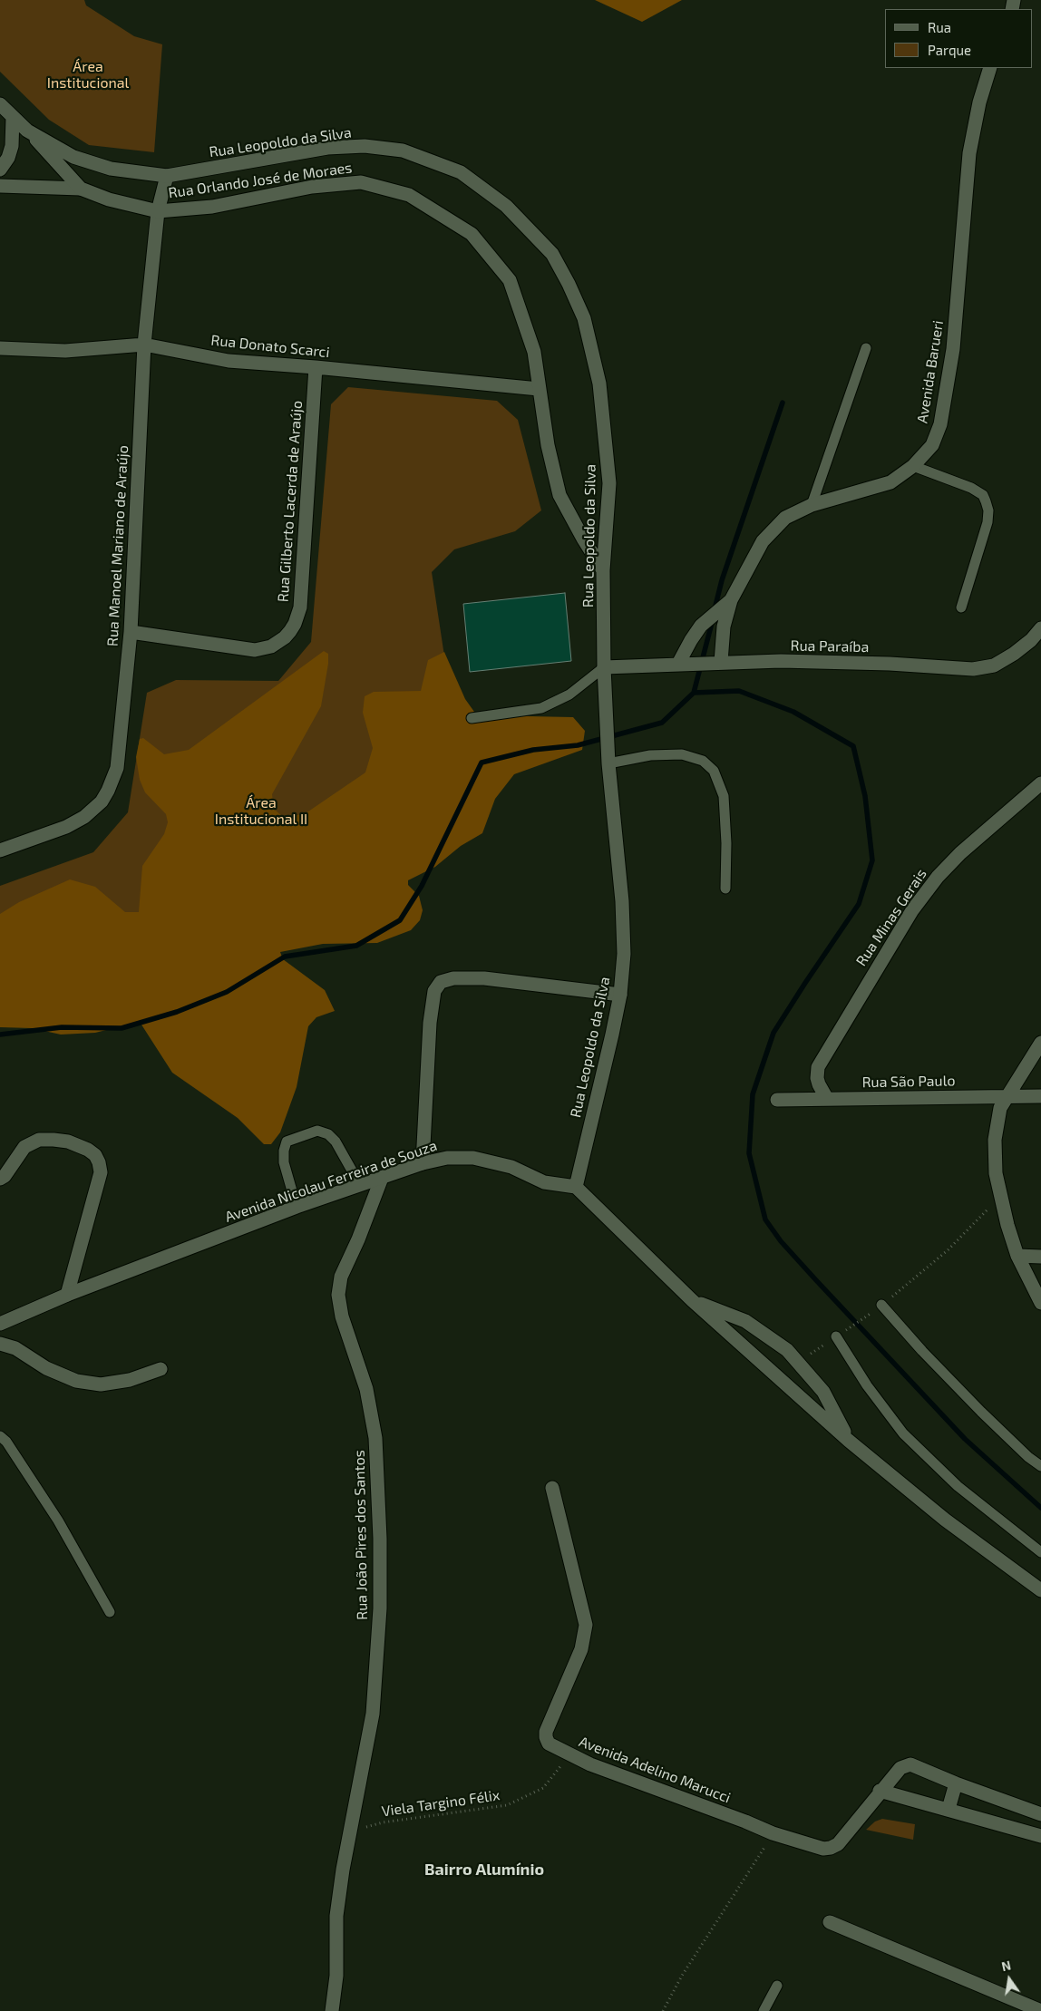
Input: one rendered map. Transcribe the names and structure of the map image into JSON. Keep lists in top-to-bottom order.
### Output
{
  "streets": {
    "street": [
      "Rua Leopoldo da Silva",
      "Rua Orlando José de Moraes",
      "Rua Donato Scarci",
      "Avenida Barueri",
      "Rua Gilberto Lacerda de Araújo",
      "Rua Manoel Mariano de Araújo",
      "Rua Paraíba",
      "Rua Minas Gerais",
      "Rua São Paulo",
      "Avenida Nicolau Ferreira de Souza",
      "Rua João Pires dos Santos",
      "Avenida Adelino Marucci"
    ],
    "path": ["Viela Targino Félix"]
  },
  "crossings": [
    ["Rua Leopoldo da Silva", "Rua Orlando José de Moraes"],
    ["Rua Leopoldo da Silva", "Rua Manoel Mariano de Araújo"],
    ["Rua Leopoldo da Silva", "Rua Paraíba"],
    ["Rua Leopoldo da Silva", "Avenida Nicolau Ferreira de Souza"],
    ["Rua Orlando José de Moraes", "Rua Donato Scarci"],
    ["Rua Orlando José de Moraes", "Rua Manoel Mariano de Araújo"],
    ["Rua Donato Scarci", "Rua Gilberto Lacerda de Araújo"],
    ["Rua Donato Scarci", "Rua Manoel Mariano de Araújo"],
    ["Avenida Barueri", "Rua Paraíba"],
    ["Rua Gilberto Lacerda de Araújo", "Rua Manoel Mariano de Araújo"],
    ["Rua Minas Gerais", "Rua São Paulo"],
    ["Avenida Nicolau Ferreira de Souza", "Rua João Pires dos Santos"],
    ["Rua João Pires dos Santos", "Viela Targino Félix"],
    ["Avenida Adelino Marucci", "Viela Targino Félix"]
  ],
  "districts": ["Bairro Alumínio"],
  "parks": ["Área Institucional", "Área Institucional II"],
  "legend": ["Rua", "Parque"],
  "north": "top"
}
